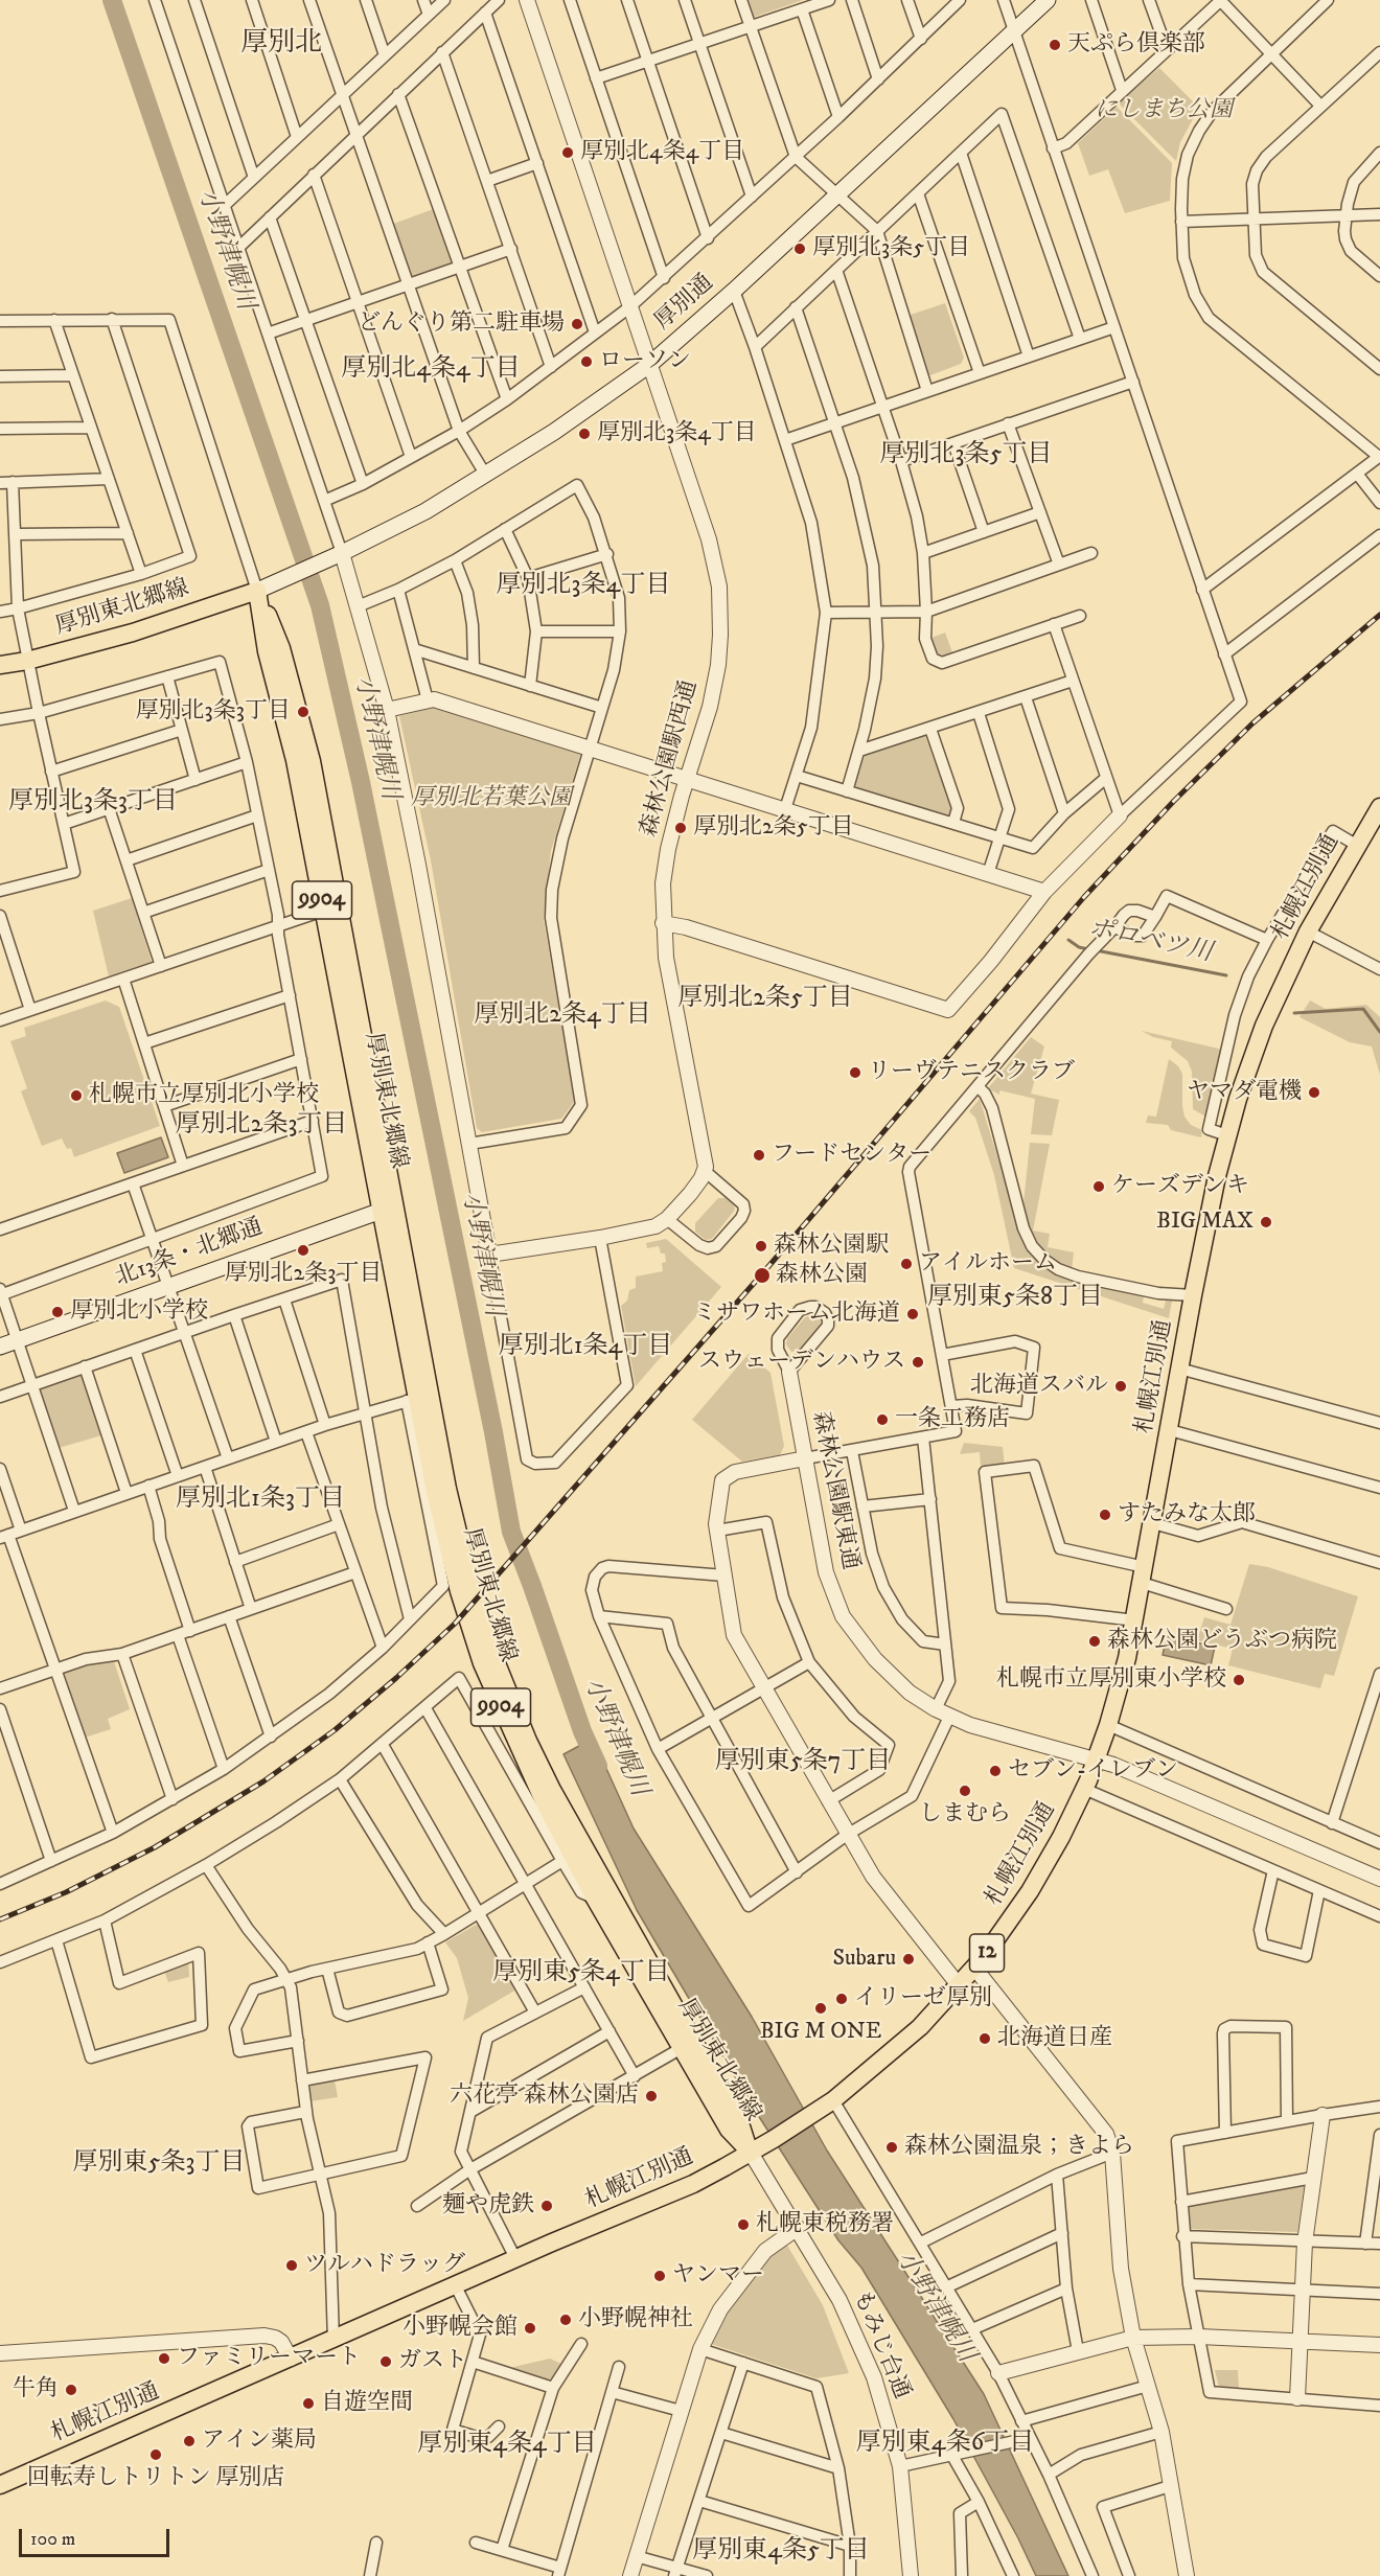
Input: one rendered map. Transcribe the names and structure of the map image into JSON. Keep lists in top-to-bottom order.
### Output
{
  "streets": {
    "main road": [
      "厚別通",
      "厚別東北郷線",
      "札幌江別通",
      "9904",
      "北13条・北郷通",
      "12"
    ],
    "street": ["森林公園駅西通", "森林公園駅東通", "もみじ台通"]
  },
  "crossings": [
    ["厚別通", "厚別東北郷線"],
    ["厚別通", "森林公園駅西通"],
    ["厚別東北郷線", "札幌江別通"],
    ["厚別東北郷線", "北13条・北郷通"],
    ["厚別東北郷線", "もみじ台通"],
    ["札幌江別通", "森林公園駅東通"],
    ["札幌江別通", "もみじ台通"]
  ],
  "districts": [
    "厚別北",
    "厚別北4条4丁目",
    "厚別北3条5丁目",
    "厚別北3条4丁目",
    "厚別北3条3丁目",
    "厚別北2条5丁目",
    "厚別北2条4丁目",
    "厚別北2条3丁目",
    "厚別東5条8丁目",
    "厚別北1条4丁目",
    "厚別北1条3丁目",
    "厚別東5条7丁目",
    "厚別東5条4丁目",
    "厚別東5条3丁目",
    "厚別東4条6丁目",
    "厚別東4条4丁目",
    "厚別東4条5丁目"
  ],
  "water": ["小野津幌川", "ポロベツ川"],
  "parks": ["にしまち公園", "厚別北若葉公園"],
  "places": [
    "天ぷら倶楽部",
    "厚別北4条4丁目",
    "厚別北3条5丁目",
    "どんぐり第二駐車場",
    "ローソン",
    "厚別北3条4丁目",
    "厚別北3条3丁目",
    "厚別北2条5丁目",
    "リーヴテニスクラブ",
    "ヤマダ電機",
    "札幌市立厚別北小学校",
    "フードセンター",
    "ケーズデンキ",
    "BIG MAX",
    "森林公園駅",
    "厚別北2条3丁目",
    "アイルホーム",
    "森林公園",
    "厚別北小学校",
    "ミサワホーム北海道",
    "スウェーデンハウス",
    "北海道スバル",
    "一条工務店",
    "すたみな太郎",
    "森林公園どうぶつ病院",
    "札幌市立厚別東小学校",
    "セブン-イレブン",
    "しまむら",
    "Subaru",
    "イリーゼ厚別",
    "BIG M ONE",
    "北海道日産",
    "六花亭 森林公園店",
    "森林公園温泉；きよら",
    "麺や虎鉄",
    "札幌東税務署",
    "ツルハドラッグ",
    "ヤンマー",
    "小野幌神社",
    "小野幌会館",
    "ファミリーマート",
    "ガスト",
    "牛角",
    "自遊空間",
    "アイン薬局",
    "回転寿しトリトン 厚別店"
  ],
  "scale_bar": "100 m"
}
